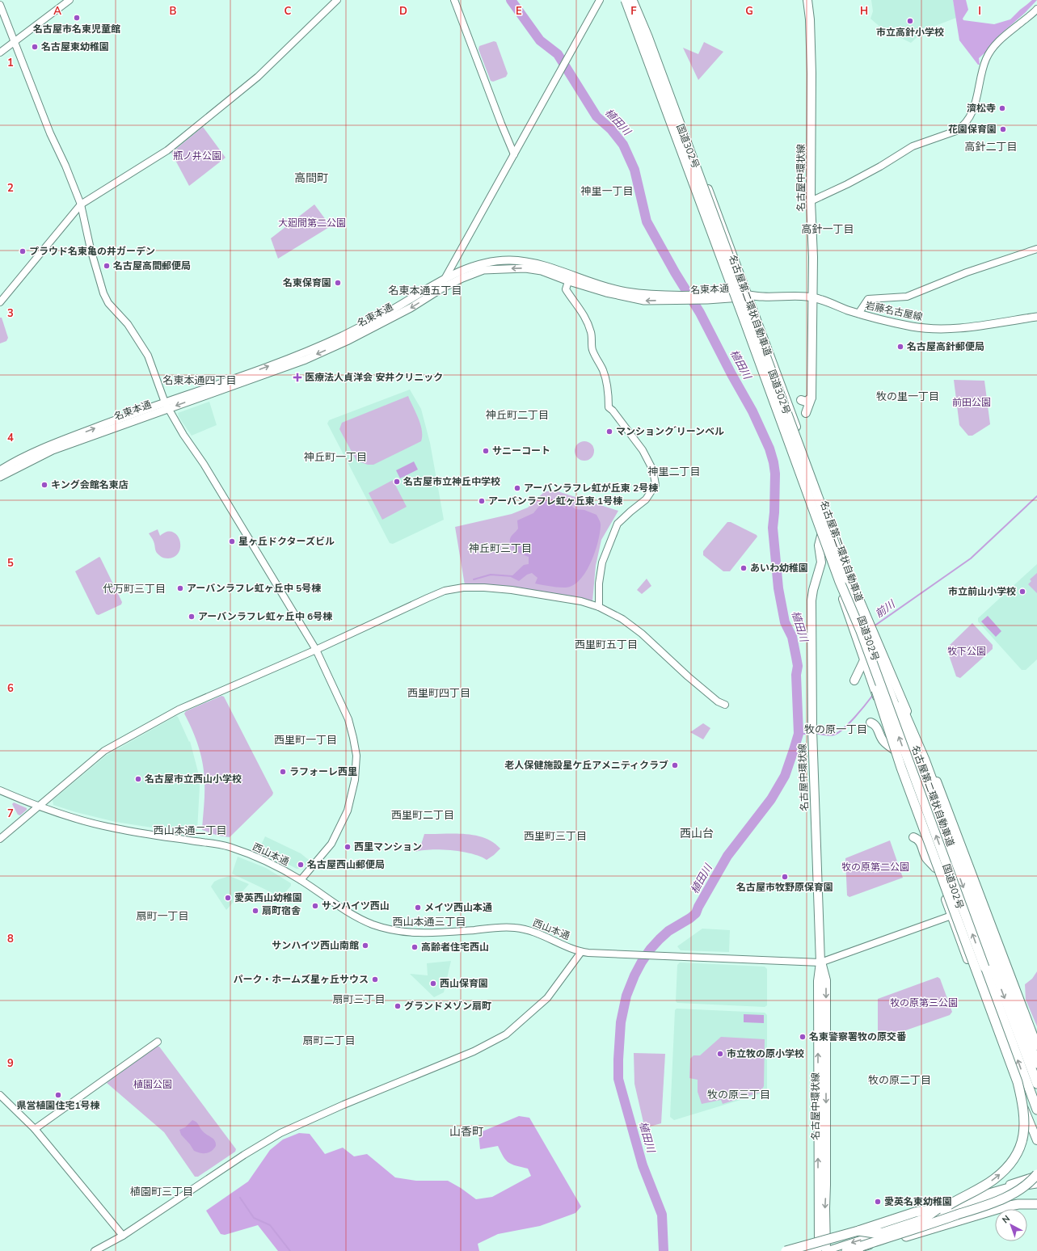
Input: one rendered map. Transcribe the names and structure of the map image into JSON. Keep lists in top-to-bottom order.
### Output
{
  "streets": {
    "highway": ["名古屋第二環状自動車道"],
    "main road": [
      "国道302号",
      "名古屋中環状線",
      "名東本通",
      "岩藤名古屋線"
    ],
    "street": ["西山本通"]
  },
  "crossings": [
    ["国道302号", "名古屋中環状線"],
    ["国道302号", "名東本通"],
    ["国道302号", "岩藤名古屋線"],
    ["名古屋中環状線", "岩藤名古屋線"],
    ["名東本通", "岩藤名古屋線"]
  ],
  "districts": [
    "高針二丁目",
    "高間町",
    "神里一丁目",
    "高針一丁目",
    "名東本通五丁目",
    "名東本通四丁目",
    "牧の里一丁目",
    "神丘町二丁目",
    "神丘町一丁目",
    "神里二丁目",
    "神丘町三丁目",
    "代万町三丁目",
    "西里町五丁目",
    "西里町四丁目",
    "牧の原一丁目",
    "西里町一丁目",
    "西里町二丁目",
    "西山本通二丁目",
    "西山台",
    "西里町三丁目",
    "扇町一丁目",
    "西山本通三丁目",
    "扇町三丁目",
    "扇町二丁目",
    "牧の原二丁目",
    "牧の原三丁目",
    "山香町",
    "植園町三丁目"
  ],
  "water": ["植田川", "前川"],
  "parks": [
    "瓶ノ井公園",
    "大廻間第二公園",
    "前田公園",
    "牧下公園",
    "牧の原第二公園",
    "牧の原第三公園",
    "植園公園"
  ],
  "places": {
    "other": [
      "名古屋市名東児童館",
      "市立高針小学校",
      "名古屋東幼稚園",
      "濟松寺",
      "花園保育園",
      "プラウド名東亀の井ガーデン",
      "名古屋高間郵便局",
      "名東保育園",
      "名古屋高針郵便局",
      "マンションク ゙リーンベル",
      "サニーコート",
      "名古屋市立神丘中学校",
      "キング会館名東店",
      "アーバンラフレ虹が丘東 2号棟",
      "アーバンラフレ虹ヶ丘東 1号棟",
      "星ヶ丘ドクターズビル",
      "あいわ幼稚園",
      "アーバンラフレ虹ヶ丘中 5号棟",
      "市立前山小学校",
      "アーバンラフレ虹ヶ丘中 6号棟",
      "老人保健施設星ケ丘アメニティクラブ",
      "ラフォーレ西里",
      "名古屋市立西山小学校",
      "西里マンション",
      "名古屋西山郵便局",
      "名古屋市牧野原保育園",
      "愛英西山幼稚園",
      "サンハイツ西山",
      "メイツ西山本通",
      "扇町宿舎",
      "サンハイツ西山南館",
      "高齢者住宅西山",
      "パーク・ホームズ星ヶ丘サウス",
      "西山保育園",
      "グランドメゾン扇町",
      "名東警察署牧の原交番",
      "市立牧の原小学校",
      "県営植園住宅1号棟",
      "愛英名東幼稚園"
    ],
    "health": ["医療法人貞洋会 安井クリニック"]
  },
  "north": "top left",
  "grid": {
    "columns": [
      "A",
      "B",
      "C",
      "D",
      "E",
      "F",
      "G",
      "H",
      "I"
    ],
    "rows": [
      "1",
      "2",
      "3",
      "4",
      "5",
      "6",
      "7",
      "8",
      "9"
    ]
  }
}
